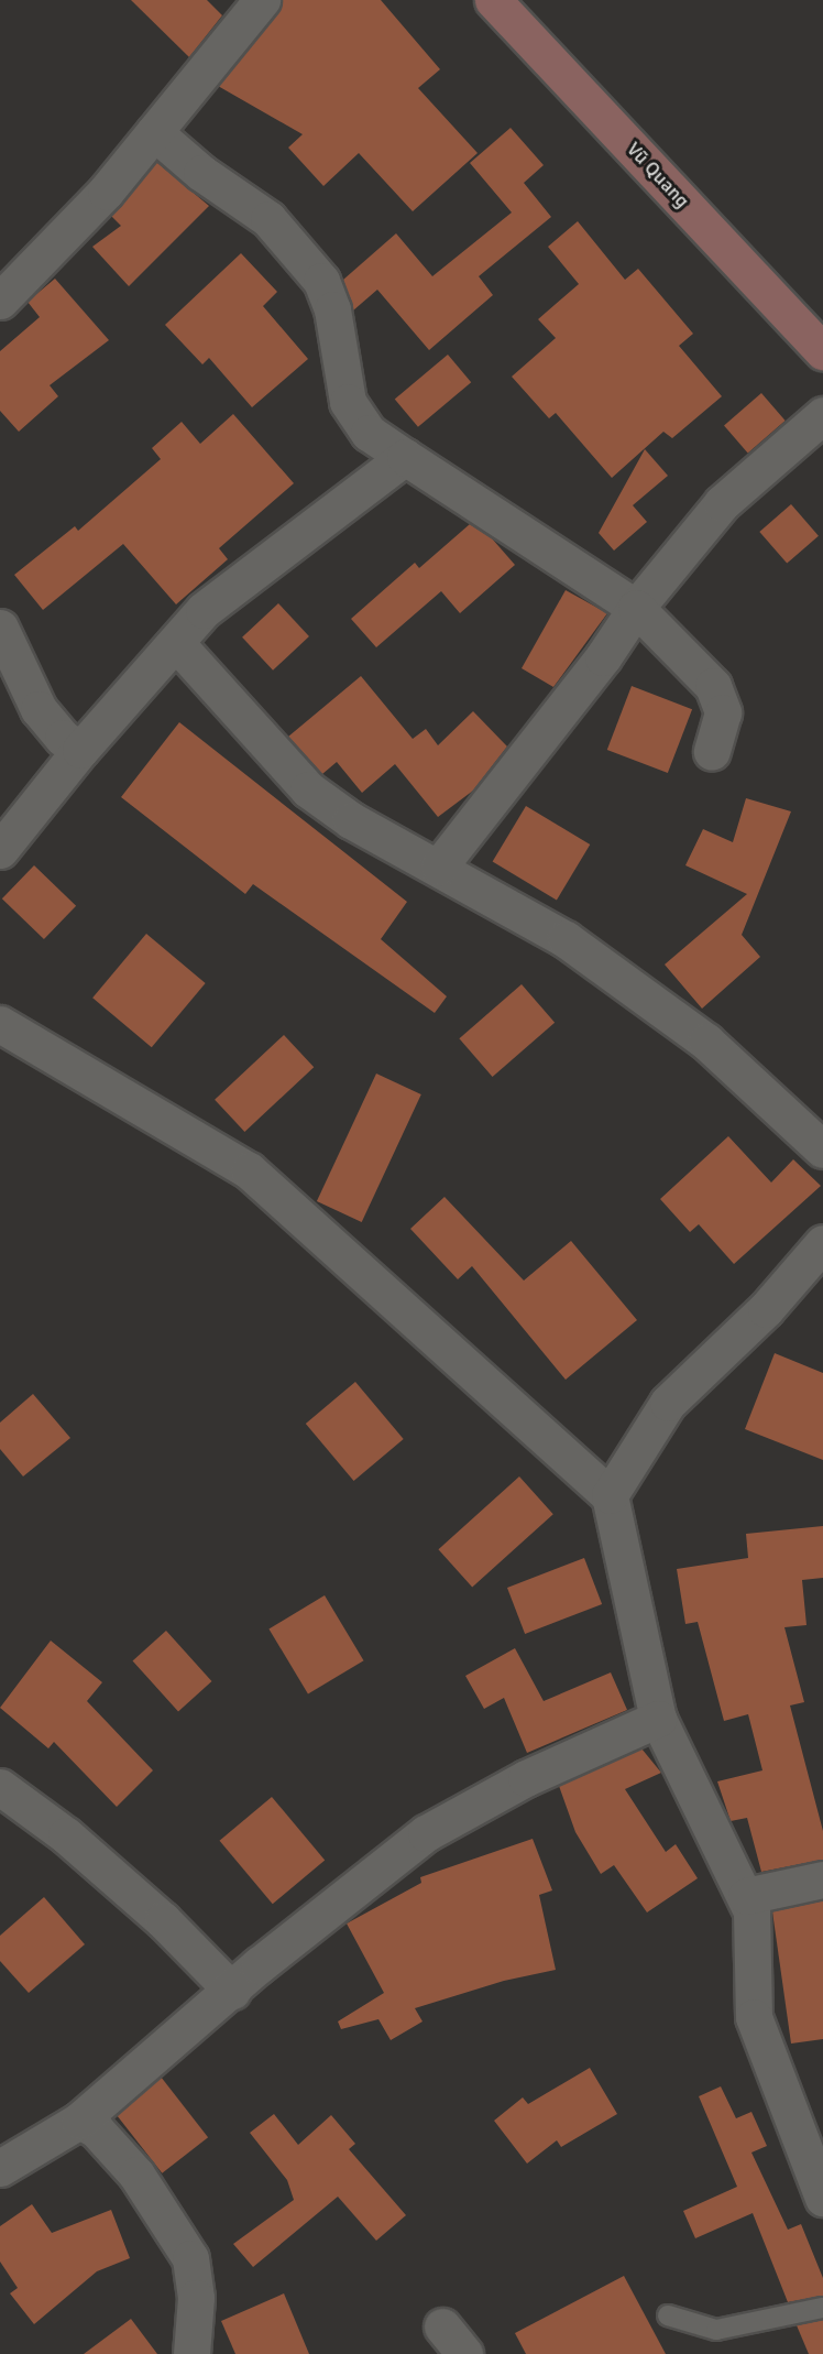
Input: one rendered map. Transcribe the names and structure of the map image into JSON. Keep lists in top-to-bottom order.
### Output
{
  "streets": {
    "main road": ["Vũ Quang"]
  }
}
